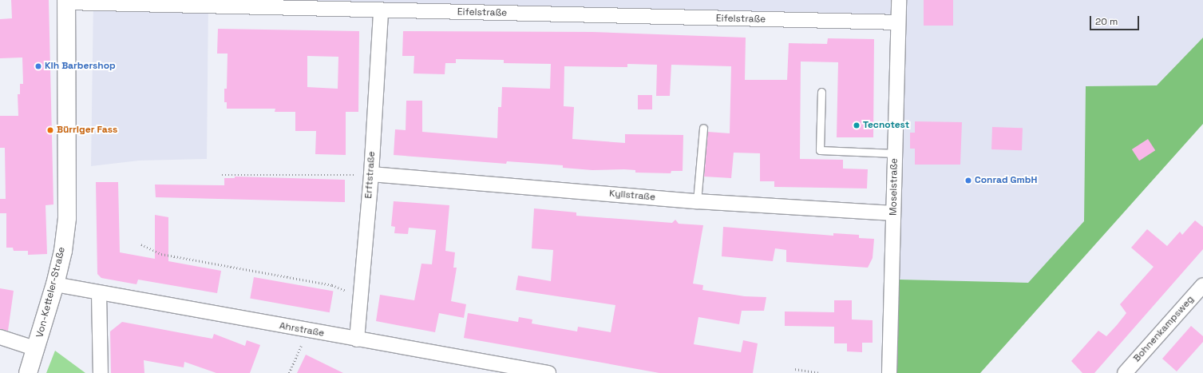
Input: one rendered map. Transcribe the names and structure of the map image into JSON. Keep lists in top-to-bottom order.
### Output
{
  "streets": {
    "street": [
      "Eifelstraße",
      "Erftstraße",
      "Moselstraße",
      "Kyllstraße",
      "Von-Ketteler-Straße",
      "Bohnenkampsweg",
      "Ahrstraße"
    ]
  },
  "crossings": [
    ["Eifelstraße", "Erftstraße"],
    ["Eifelstraße", "Moselstraße"],
    ["Eifelstraße", "Von-Ketteler-Straße"],
    ["Erftstraße", "Kyllstraße"],
    ["Erftstraße", "Ahrstraße"],
    ["Moselstraße", "Kyllstraße"],
    ["Von-Ketteler-Straße", "Ahrstraße"]
  ],
  "places": [
    "Kih Barbershop",
    "Tecnotest",
    "Bürriger Fass",
    "Conrad GmbH"
  ],
  "scale_bar": "20 m"
}
